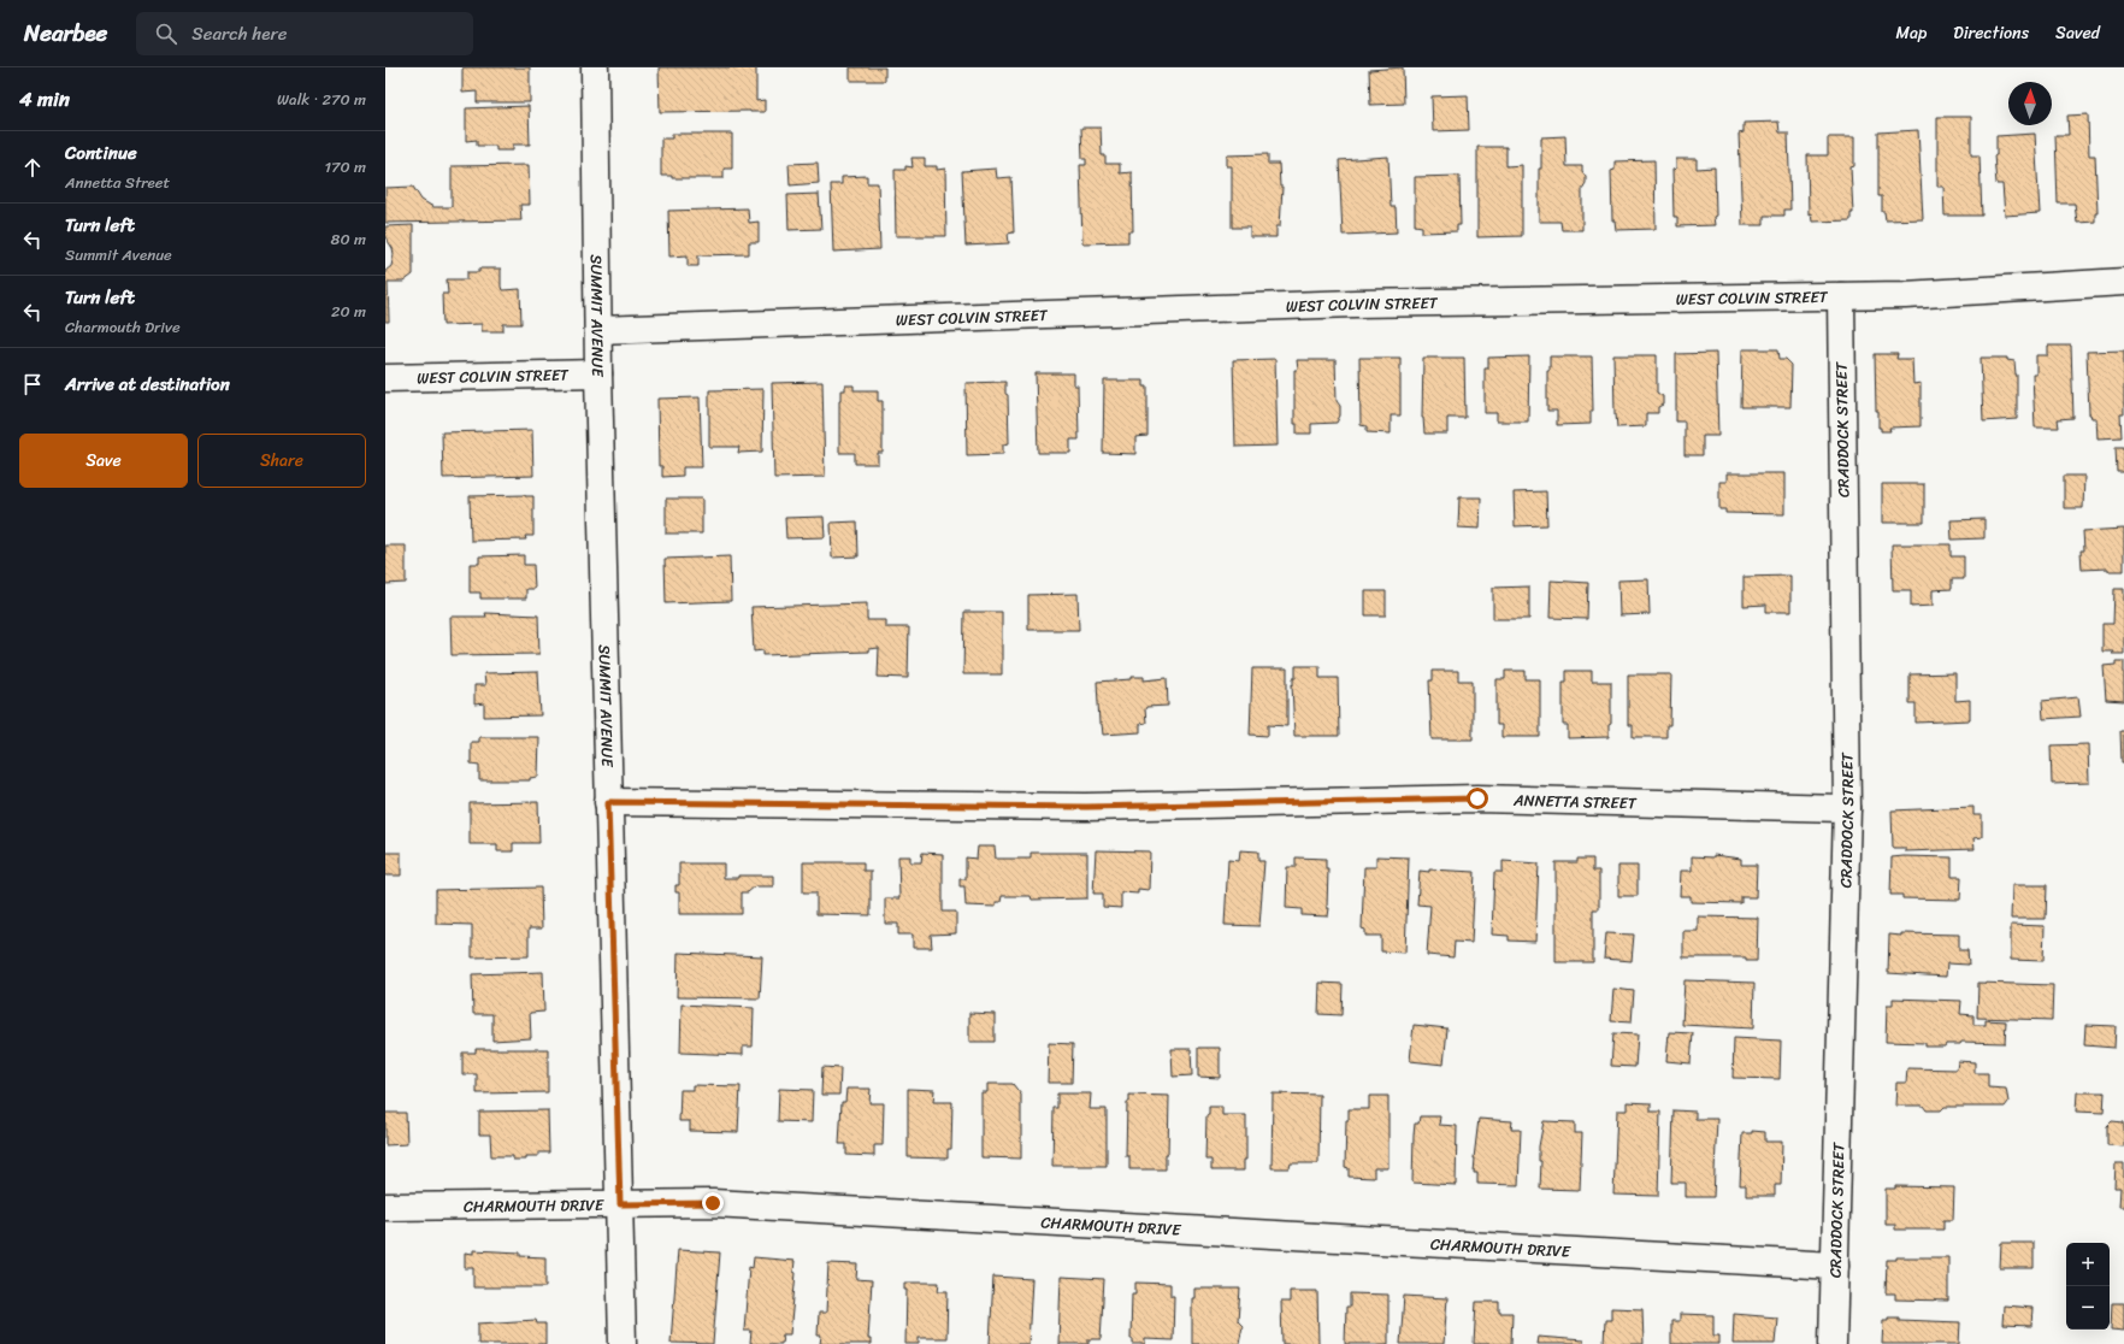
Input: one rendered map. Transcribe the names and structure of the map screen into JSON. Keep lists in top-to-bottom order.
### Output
{
  "streets": {
    "street": [
      "WEST COLVIN STREET",
      "SUMMIT AVENUE",
      "CRADDOCK STREET",
      "ANNETTA STREET",
      "CHARMOUTH DRIVE"
    ]
  },
  "crossings": [
    ["WEST COLVIN STREET", "SUMMIT AVENUE"],
    ["WEST COLVIN STREET", "CRADDOCK STREET"],
    ["SUMMIT AVENUE", "ANNETTA STREET"],
    ["SUMMIT AVENUE", "CHARMOUTH DRIVE"],
    ["CRADDOCK STREET", "ANNETTA STREET"],
    ["CRADDOCK STREET", "CHARMOUTH DRIVE"]
  ],
  "north": "top",
  "page": {
    "header": "Nearbee",
    "search": "Search here",
    "nav": ["Map", "Directions", "Saved"],
    "heading": ["4 min", "Walk · 270 m"],
    "list": [
      ["Continue", "Annetta Street", "170 m"],
      ["Turn left", "Summit Avenue", "80 m"],
      ["Turn left", "Charmouth Drive", "20 m"],
      "Arrive at destination"
    ],
    "buttons": ["Save", "Share"],
    "map_buttons": ["+", "−"]
  }
}
